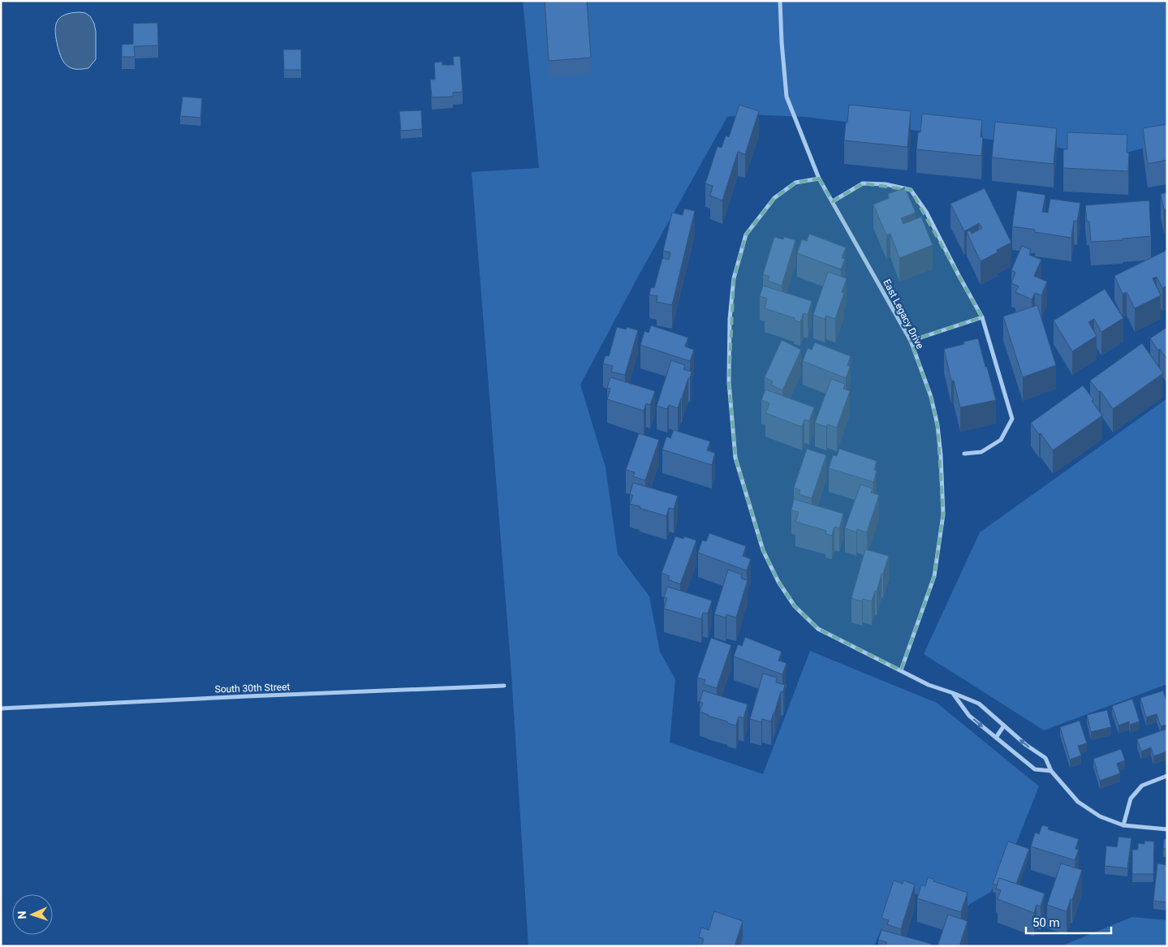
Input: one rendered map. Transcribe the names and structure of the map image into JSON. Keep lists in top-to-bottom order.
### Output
{
  "streets": {
    "street": ["East Legacy Drive", "South 30th Street"]
  },
  "scale_bar": "50 m",
  "north": "left"
}
